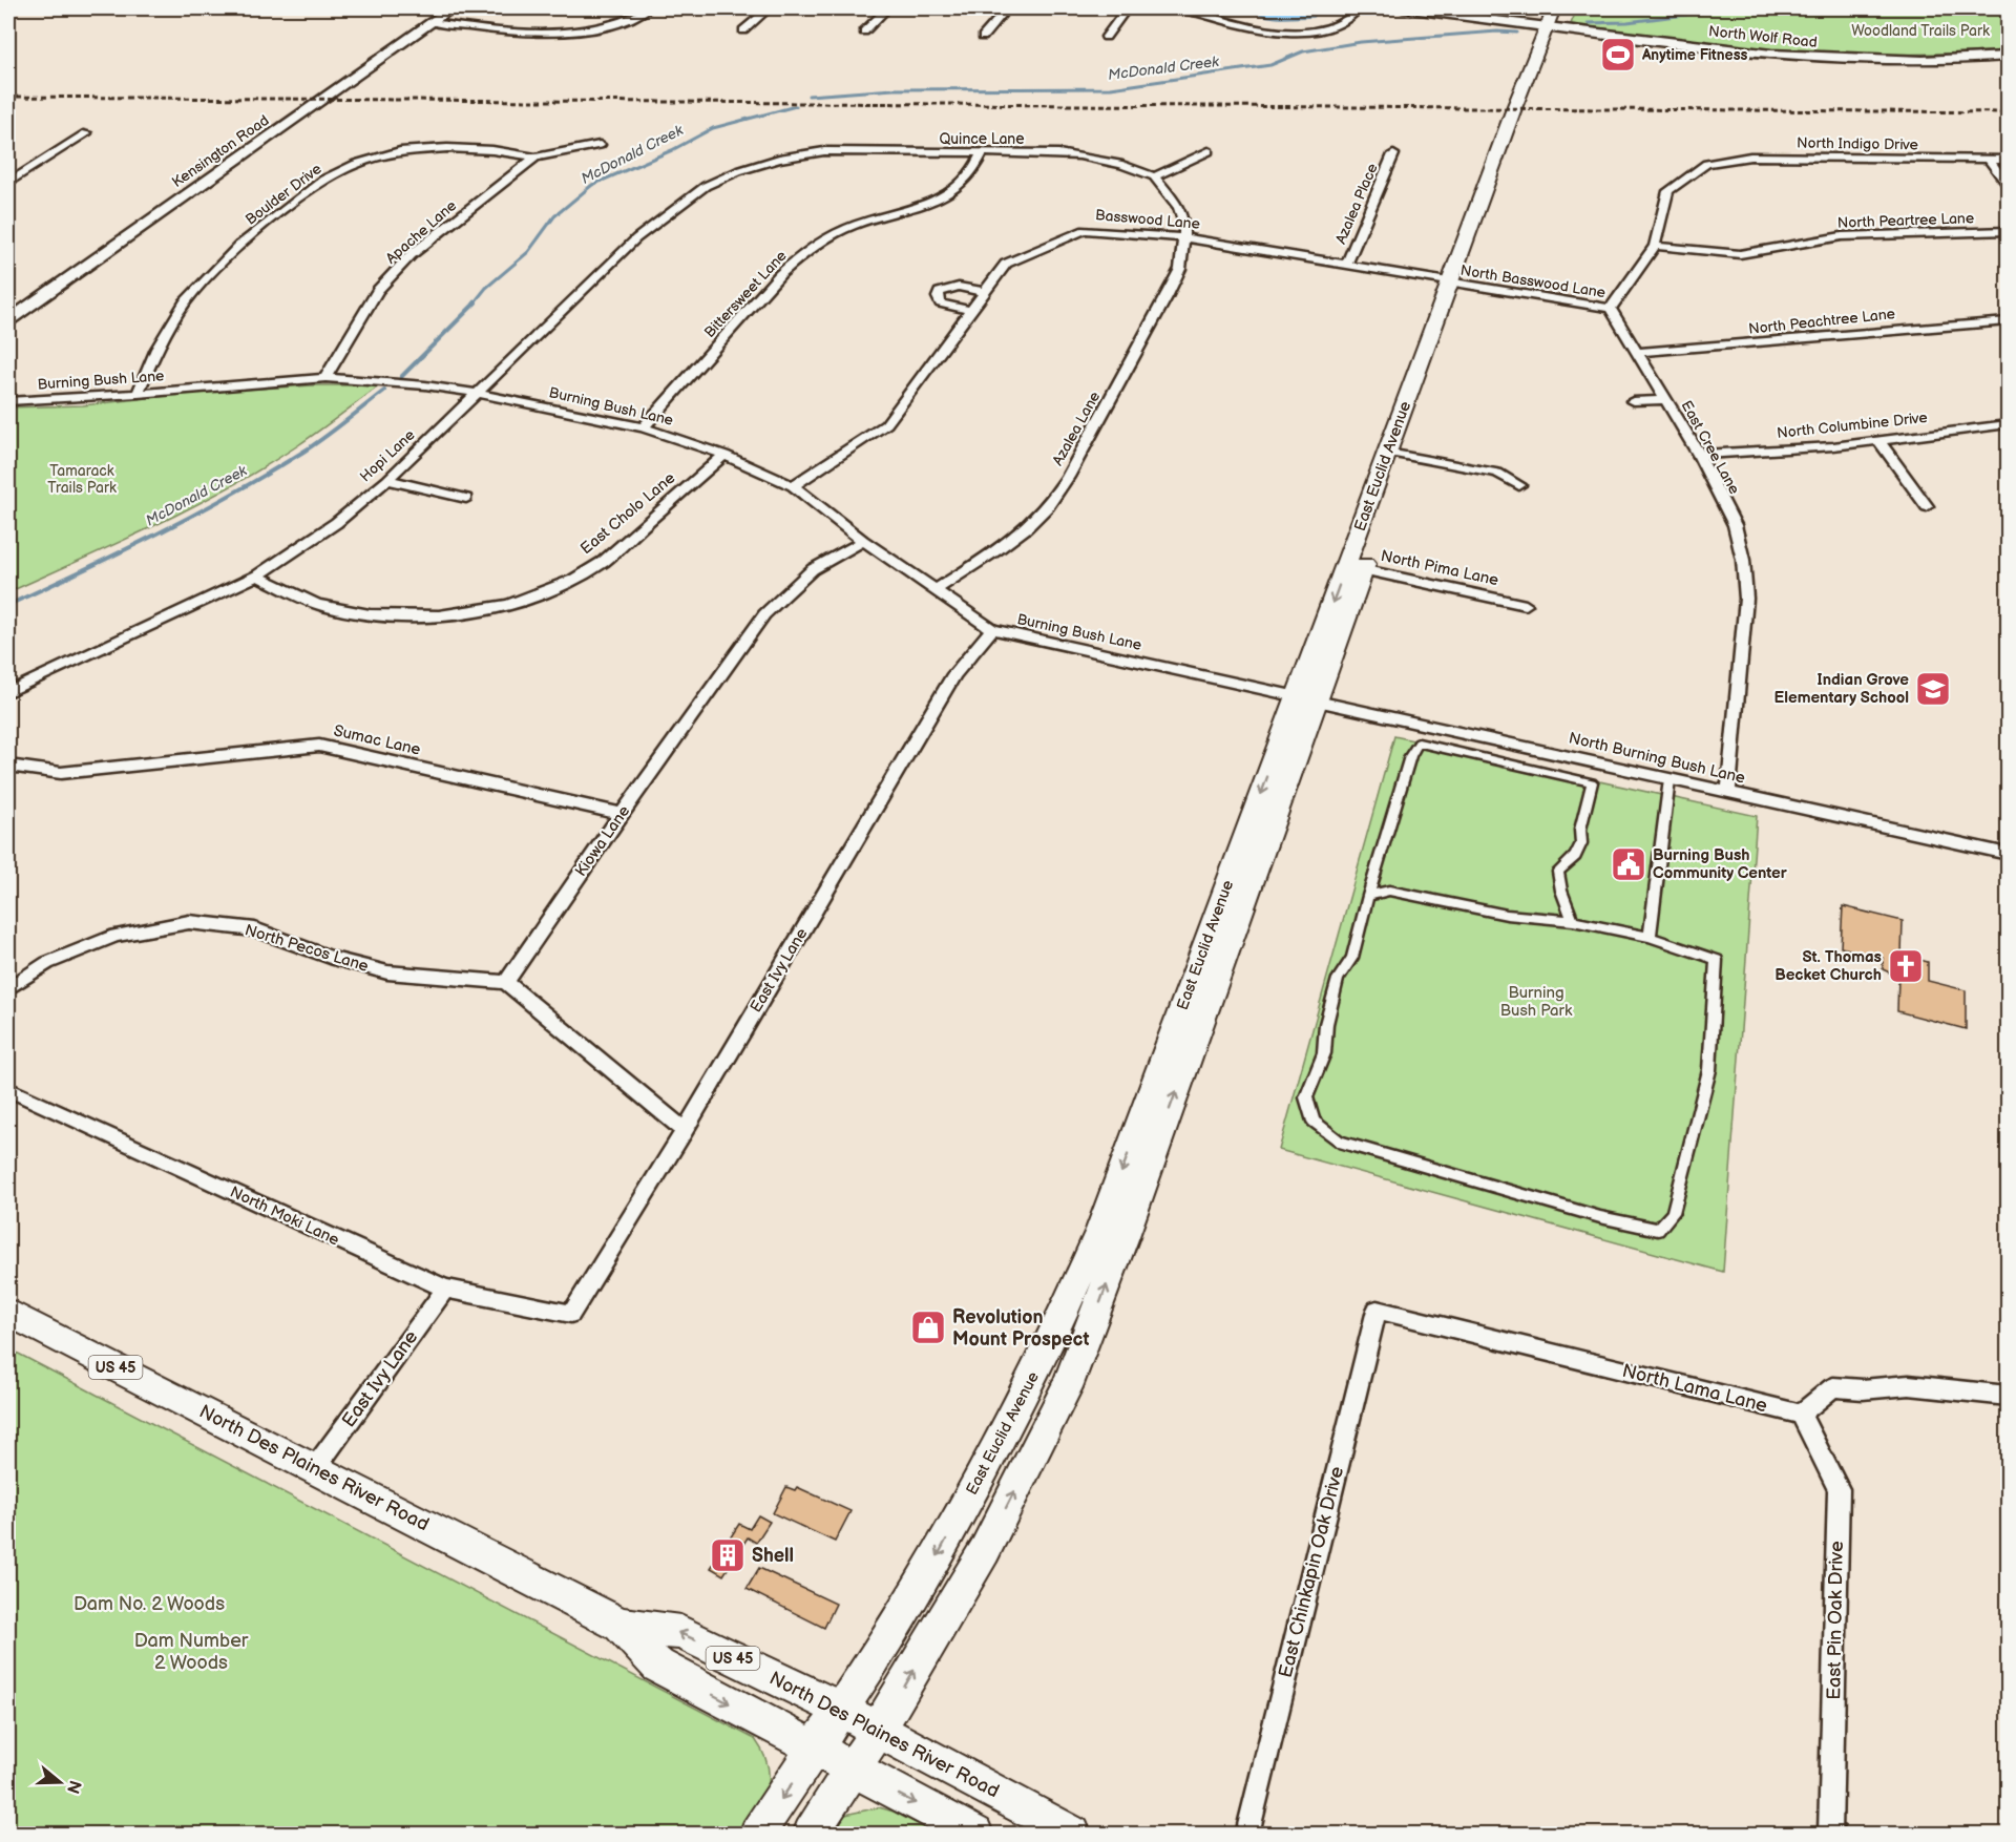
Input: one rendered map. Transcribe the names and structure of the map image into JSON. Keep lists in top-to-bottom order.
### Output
{
  "streets": {
    "main road": [
      "North Wolf Road",
      "Kensington Road",
      "East Euclid Avenue",
      "US 45",
      "North Des Plaines River Road"
    ],
    "street": [
      "Quince Lane",
      "North Indigo Drive",
      "Boulder Drive",
      "Azalea Place",
      "Basswood Lane",
      "North Peartree Lane",
      "Apache Lane",
      "North Basswood Lane",
      "Bittersweet Lane",
      "North Peachtree Lane",
      "Burning Bush Lane",
      "North Columbine Drive",
      "Azalea Lane",
      "East Cree Lane",
      "Hopi Lane",
      "East Cholo Lane",
      "North Pima Lane",
      "Sumac Lane",
      "North Burning Bush Lane",
      "Kiowa Lane",
      "North Pecos Lane",
      "East Ivy Lane",
      "North Moki Lane",
      "North Lama Lane",
      "East Chinkapin Oak Drive",
      "East Pin Oak Drive"
    ]
  },
  "crossings": [
    ["North Wolf Road", "East Euclid Avenue"],
    ["Quince Lane", "Bittersweet Lane"],
    ["Quince Lane", "Hopi Lane"],
    ["Boulder Drive", "Apache Lane"],
    ["Boulder Drive", "Burning Bush Lane"],
    ["Azalea Place", "Basswood Lane"],
    ["Basswood Lane", "North Basswood Lane"],
    ["Basswood Lane", "Burning Bush Lane"],
    ["Basswood Lane", "Azalea Lane"],
    ["Basswood Lane", "East Euclid Avenue"],
    ["Apache Lane", "Burning Bush Lane"],
    ["North Basswood Lane", "East Cree Lane"],
    ["North Basswood Lane", "East Euclid Avenue"],
    ["Bittersweet Lane", "Burning Bush Lane"],
    ["North Peachtree Lane", "East Cree Lane"],
    ["Burning Bush Lane", "Azalea Lane"],
    ["Burning Bush Lane", "Hopi Lane"],
    ["Burning Bush Lane", "East Euclid Avenue"],
    ["Burning Bush Lane", "East Cholo Lane"],
    ["Burning Bush Lane", "North Burning Bush Lane"],
    ["Burning Bush Lane", "Kiowa Lane"],
    ["Burning Bush Lane", "East Ivy Lane"],
    ["North Columbine Drive", "East Cree Lane"],
    ["East Cree Lane", "North Burning Bush Lane"],
    ["Hopi Lane", "East Cholo Lane"],
    ["East Euclid Avenue", "North Pima Lane"],
    ["East Euclid Avenue", "North Burning Bush Lane"],
    ["East Euclid Avenue", "North Des Plaines River Road"],
    ["Sumac Lane", "Kiowa Lane"],
    ["Kiowa Lane", "North Pecos Lane"],
    ["East Ivy Lane", "North Moki Lane"],
    ["East Ivy Lane", "North Des Plaines River Road"],
    ["North Lama Lane", "East Chinkapin Oak Drive"],
    ["North Lama Lane", "East Pin Oak Drive"]
  ],
  "water": ["McDonald Creek"],
  "parks": [
    "Woodland Trails Park",
    "Tamarack Trails Park",
    "Burning Bush Park",
    "Dam No. 2 Woods",
    "Dam Number 2 Woods"
  ],
  "places": {
    "sports": ["Anytime Fitness"],
    "school or university": ["Indian Grove Elementary School"],
    "public building": ["Burning Bush Community Center"],
    "church": ["St. Thomas Becket Church"],
    "shop": ["Revolution Mount Prospect"],
    "building": ["Shell"]
  },
  "north": "right"
}
